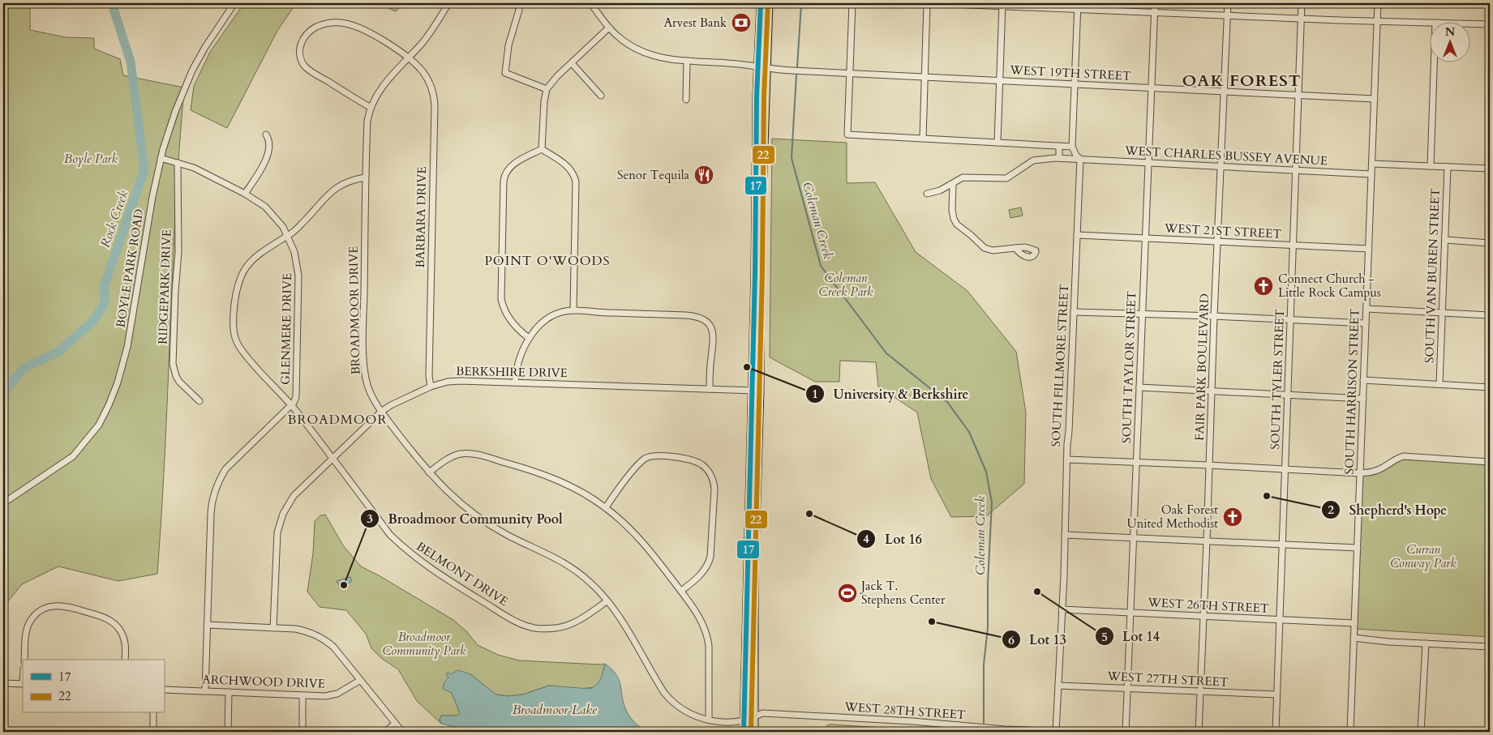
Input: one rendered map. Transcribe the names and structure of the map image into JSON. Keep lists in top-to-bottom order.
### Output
{
  "streets": {
    "street": [
      "WEST 19TH STREET",
      "WEST CHARLES BUSSEY AVENUE",
      "BARBARA DRIVE",
      "WEST 21ST STREET",
      "BOYLE PARK ROAD",
      "SOUTH VAN BUREN STREET",
      "RIDGEPARK DRIVE",
      "BROADMOOR DRIVE",
      "GLENMERE DRIVE",
      "SOUTH FILLMORE STREET",
      "SOUTH TAYLOR STREET",
      "FAIR PARK BOULEVARD",
      "BERKSHIRE DRIVE",
      "SOUTH TYLER STREET",
      "SOUTH HARRISON STREET",
      "BELMONT DRIVE",
      "WEST 26TH STREET",
      "WEST 27TH STREET",
      "ARCHWOOD DRIVE",
      "WEST 28TH STREET"
    ]
  },
  "crossings": [
    ["WEST 19TH STREET", "SOUTH TAYLOR STREET"],
    ["WEST 19TH STREET", "FAIR PARK BOULEVARD"],
    ["WEST 19TH STREET", "SOUTH TYLER STREET"],
    ["WEST 19TH STREET", "SOUTH HARRISON STREET"],
    ["WEST CHARLES BUSSEY AVENUE", "SOUTH FILLMORE STREET"],
    ["WEST CHARLES BUSSEY AVENUE", "SOUTH TAYLOR STREET"],
    ["WEST CHARLES BUSSEY AVENUE", "FAIR PARK BOULEVARD"],
    ["WEST CHARLES BUSSEY AVENUE", "SOUTH TYLER STREET"],
    ["WEST CHARLES BUSSEY AVENUE", "SOUTH HARRISON STREET"],
    ["BARBARA DRIVE", "BROADMOOR DRIVE"],
    ["BARBARA DRIVE", "BERKSHIRE DRIVE"],
    ["WEST 21ST STREET", "SOUTH FILLMORE STREET"],
    ["WEST 21ST STREET", "SOUTH TAYLOR STREET"],
    ["WEST 21ST STREET", "FAIR PARK BOULEVARD"],
    ["WEST 21ST STREET", "SOUTH TYLER STREET"],
    ["WEST 21ST STREET", "SOUTH HARRISON STREET"],
    ["BOYLE PARK ROAD", "GLENMERE DRIVE"],
    ["RIDGEPARK DRIVE", "GLENMERE DRIVE"],
    ["BROADMOOR DRIVE", "BERKSHIRE DRIVE"],
    ["BROADMOOR DRIVE", "BELMONT DRIVE"],
    ["BROADMOOR DRIVE", "WEST 28TH STREET"],
    ["GLENMERE DRIVE", "BELMONT DRIVE"],
    ["GLENMERE DRIVE", "ARCHWOOD DRIVE"],
    ["SOUTH FILLMORE STREET", "WEST 26TH STREET"],
    ["SOUTH FILLMORE STREET", "WEST 27TH STREET"],
    ["SOUTH FILLMORE STREET", "WEST 28TH STREET"],
    ["SOUTH TAYLOR STREET", "WEST 26TH STREET"],
    ["SOUTH TAYLOR STREET", "WEST 27TH STREET"],
    ["FAIR PARK BOULEVARD", "WEST 26TH STREET"],
    ["FAIR PARK BOULEVARD", "WEST 27TH STREET"],
    ["BERKSHIRE DRIVE", "BELMONT DRIVE"],
    ["SOUTH TYLER STREET", "WEST 26TH STREET"],
    ["SOUTH TYLER STREET", "WEST 27TH STREET"],
    ["SOUTH HARRISON STREET", "WEST 26TH STREET"]
  ],
  "districts": ["OAK FOREST", "POINT O'WOODS", "BROADMOOR"],
  "water": ["Rock Creek", "Coleman Creek", "Broadmoor Lake"],
  "parks": [
    "Boyle Park",
    "Coleman Creek Park",
    "Curran Conway Park",
    "Broadmoor Community Park"
  ],
  "places": {
    "bank": ["Arvest Bank"],
    "restaurant": ["Senor Tequila"],
    "church": ["Connect Church - Little Rock Campus", "Oak Forest United Methodist"],
    "other": [
      "University & Berkshire",
      "Shepherd's Hope",
      "Lot 16",
      "Broadmoor Community Pool",
      "Lot 14",
      "Lot 13"
    ],
    "sports": ["Jack T. Stephens Center"]
  },
  "lines": ["transit line 17", "transit line 22"],
  "legend": ["17", "22"],
  "north": "top"
}
